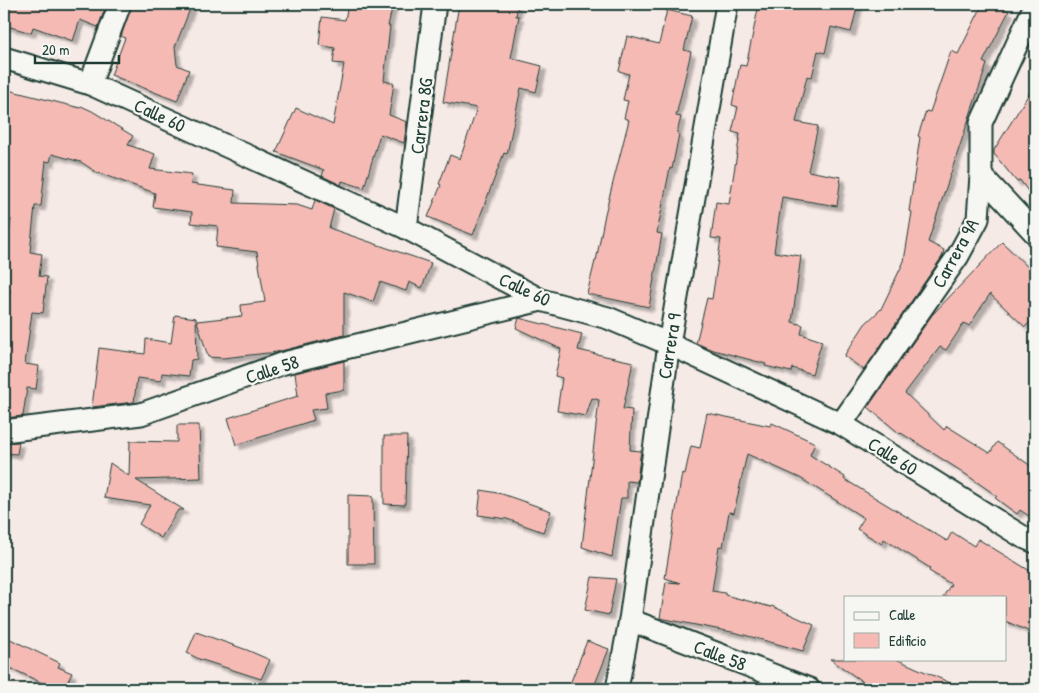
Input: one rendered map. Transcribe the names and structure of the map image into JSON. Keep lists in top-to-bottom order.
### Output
{
  "streets": {
    "street": [
      "Calle 60",
      "Carrera 8G",
      "Carrera 9A",
      "Carrera 9",
      "Calle 58"
    ]
  },
  "crossings": [
    ["Calle 60", "Carrera 8G"],
    ["Calle 60", "Carrera 9A"],
    ["Calle 60", "Carrera 9"],
    ["Calle 60", "Calle 58"],
    ["Carrera 9", "Calle 58"]
  ],
  "legend": ["Calle", "Edificio"],
  "scale_bar": "20 m"
}
